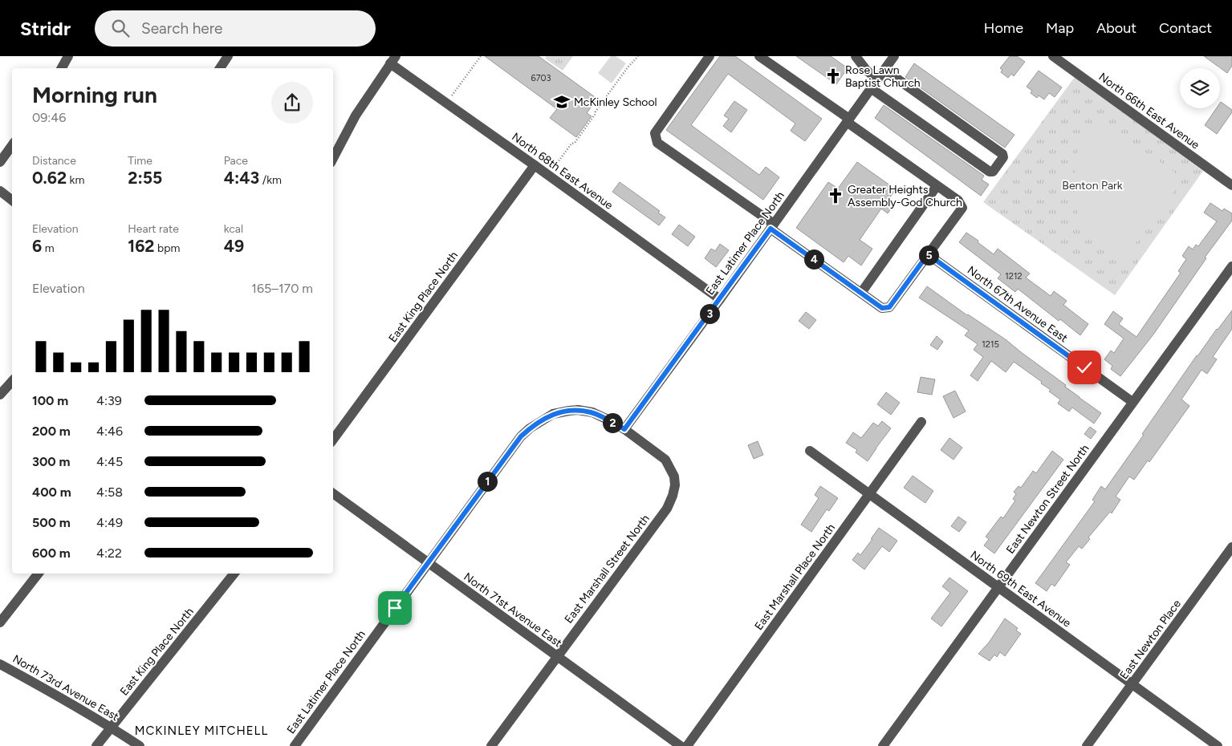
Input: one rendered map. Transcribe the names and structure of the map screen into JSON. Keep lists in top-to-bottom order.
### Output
{
  "streets": {
    "street": [
      "North 66th East Avenue",
      "North 68th East Avenue",
      "East Latimer Place North",
      "East King Place North",
      "North 67th Avenue East",
      "East Newton Street North",
      "East Marshall Street North",
      "East Marshall Place North",
      "North 69th East Avenue",
      "North 71st Avenue East",
      "East Newton Place",
      "North 73rd Avenue East"
    ]
  },
  "crossings": [
    ["North 68th East Avenue", "East Latimer Place North"],
    ["North 68th East Avenue", "East King Place North"],
    ["East Latimer Place North", "East Marshall Street North"],
    ["East Latimer Place North", "North 71st Avenue East"],
    ["East King Place North", "North 73rd Avenue East"],
    ["North 67th Avenue East", "East Newton Street North"],
    ["East Newton Street North", "North 69th East Avenue"],
    ["East Marshall Street North", "North 71st Avenue East"],
    ["East Marshall Place North", "North 69th East Avenue"],
    ["North 69th East Avenue", "East Newton Place"]
  ],
  "districts": ["MCKINLEY MITCHELL"],
  "parks": ["Benton Park"],
  "places": {
    "church": ["Rose Lawn Baptist Church", "Greater Heights Assembly-God Church"],
    "school or university": ["McKinley School"]
  },
  "house_numbers": ["6703", "1212", "1215"],
  "page": {
    "header": "Stridr",
    "search": "Search here",
    "nav": [
      "Home",
      "Map",
      "About",
      "Contact"
    ],
    "heading": ["Morning run", "09:46"],
    "stats": [
      ["Distance", "0.62 km"],
      ["Time", "2:55"],
      ["Pace", "4:43 /km"],
      ["Elevation", "6 m"],
      ["Heart rate", "162 bpm"],
      ["kcal", "49"]
    ],
    "pins": [
      "5",
      "4",
      "3",
      "2",
      "1"
    ],
    "chart": ["Elevation", "165–170 m"],
    "list": [
      {
        "name": "100 m",
        "note": "4:39"
      },
      {
        "name": "200 m",
        "note": "4:46"
      },
      {
        "name": "300 m",
        "note": "4:45"
      },
      {
        "name": "400 m",
        "note": "4:58"
      },
      {
        "name": "500 m",
        "note": "4:49"
      },
      {
        "name": "600 m",
        "note": "4:22"
      }
    ]
  }
}
